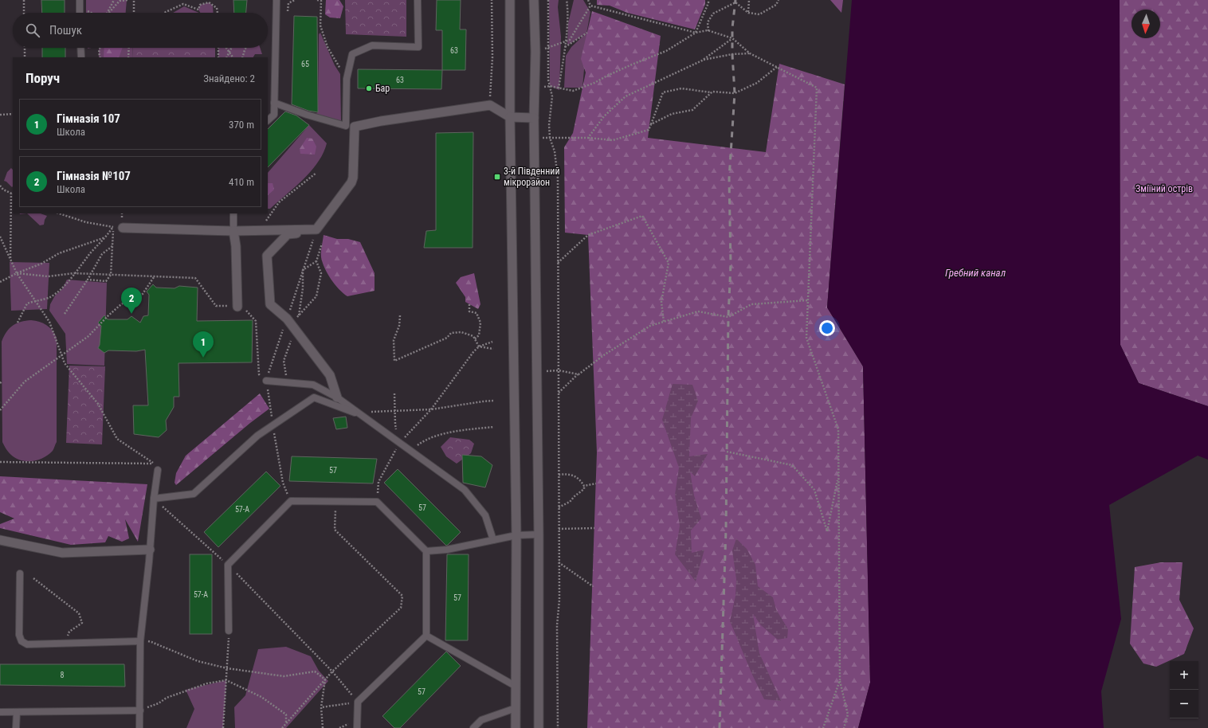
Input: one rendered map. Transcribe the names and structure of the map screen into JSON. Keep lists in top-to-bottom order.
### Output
{
  "water": ["Гребний канал"],
  "parks": ["Зміїний острів"],
  "places": {
    "other": ["Бар"],
    "transit": ["3-й Південний мікрорайон"]
  },
  "house_numbers": [
    "63",
    "65",
    "63",
    "57",
    "57",
    "57-А",
    "57-А",
    "57",
    "8",
    "57"
  ],
  "north": "bottom",
  "page": {
    "search": "Пошук",
    "heading": ["Поруч", "Знайдено: 2"],
    "list": [
      {
        "mark": "1",
        "name": "Гімназія 107",
        "note": "Школа",
        "value": "370 m"
      },
      {
        "mark": "2",
        "name": "Гімназія №107",
        "note": "Школа",
        "value": "410 m"
      }
    ],
    "pins": ["2", "1"],
    "map_buttons": ["+", "−"]
  }
}
